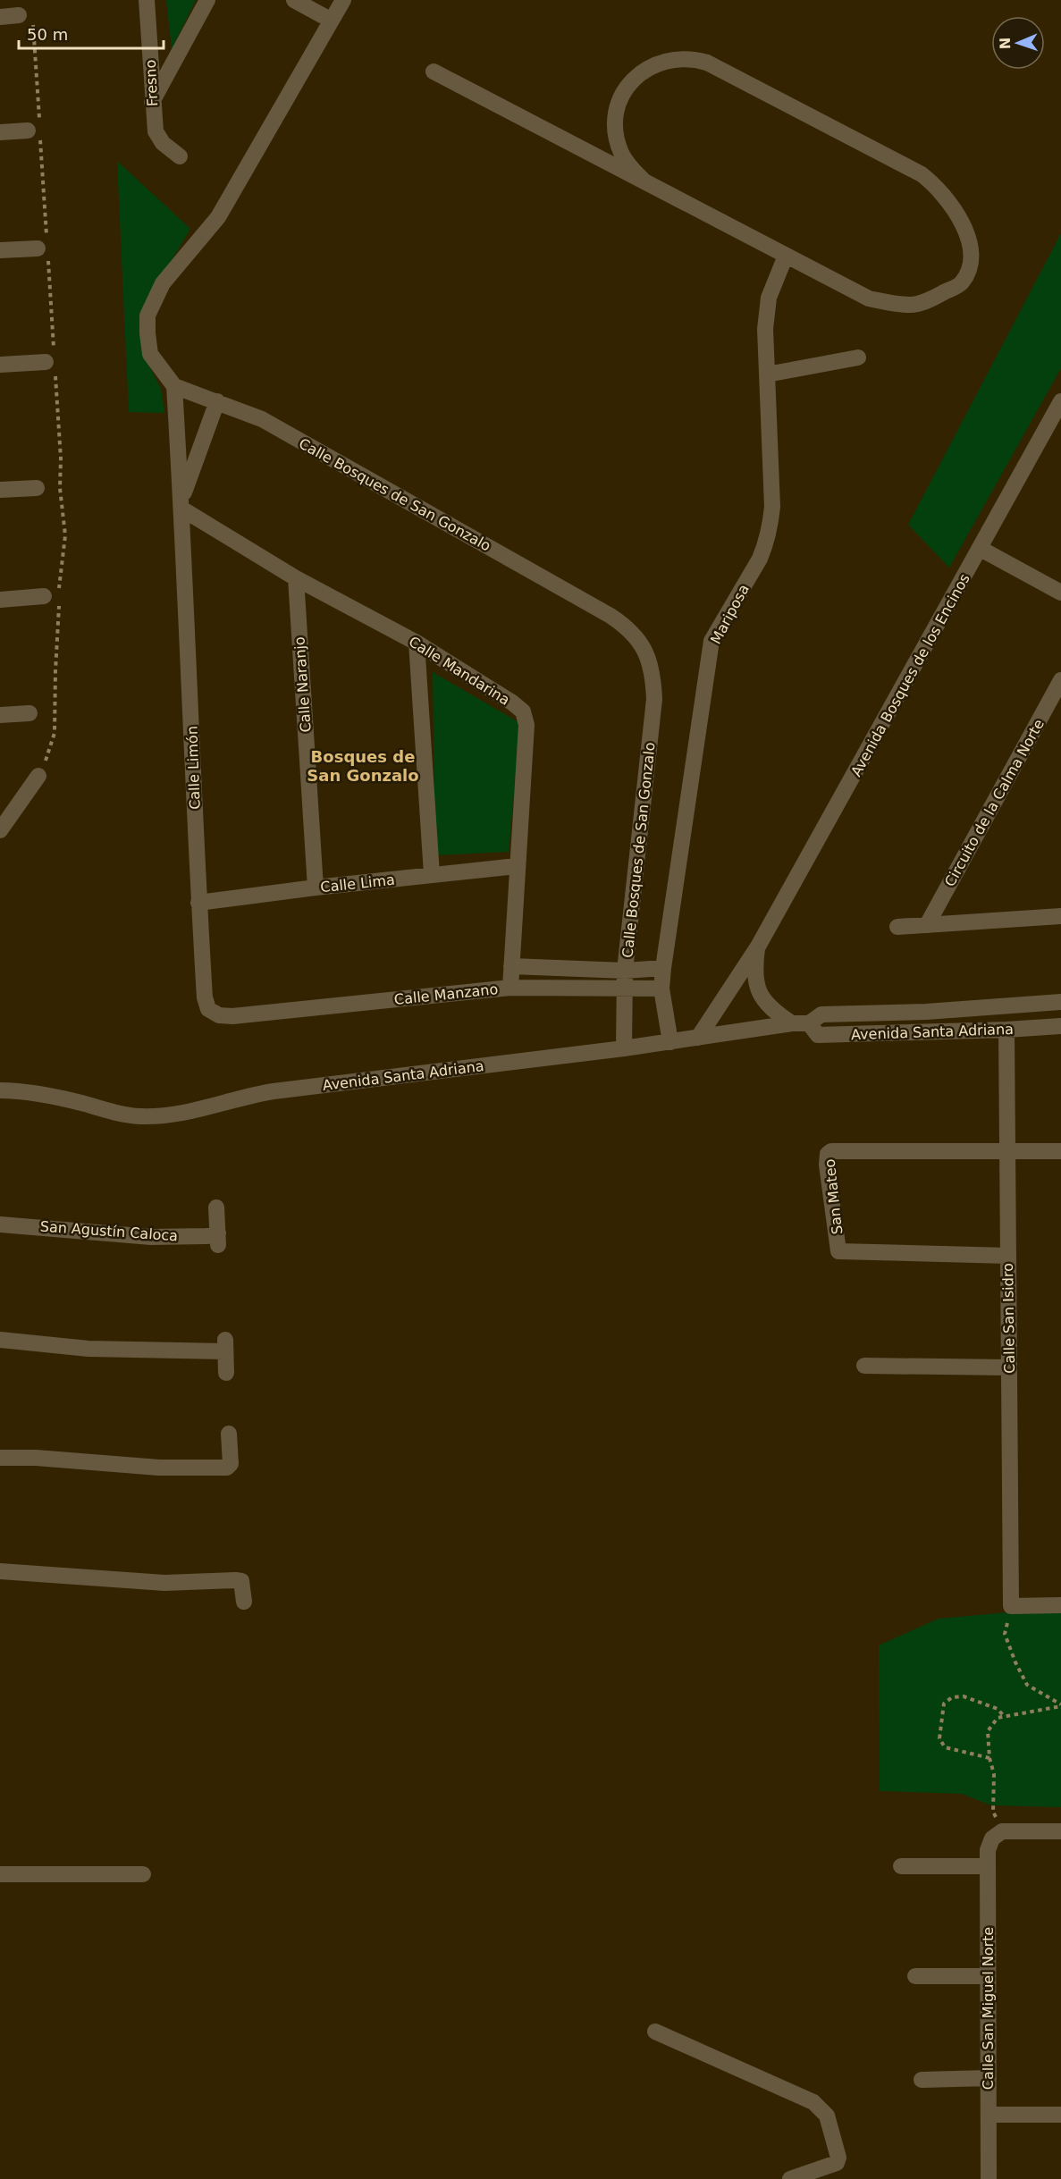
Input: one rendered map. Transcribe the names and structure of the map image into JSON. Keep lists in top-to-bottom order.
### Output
{
  "streets": {
    "street": [
      "Fresno",
      "Calle Bosques de San Gonzalo",
      "Mariposa",
      "Calle Mandarina",
      "Avenida Bosques de los Encinos",
      "Calle Naranjo",
      "Calle Limón",
      "Circuito de la Calma Norte",
      "Calle Lima",
      "Calle Manzano",
      "Avenida Santa Adriana",
      "San Mateo",
      "San Agustín Caloca",
      "Calle San Isidro",
      "Calle San Miguel Norte"
    ]
  },
  "crossings": [
    ["Calle Bosques de San Gonzalo", "Calle Limón"],
    ["Calle Bosques de San Gonzalo", "Calle Manzano"],
    ["Calle Bosques de San Gonzalo", "Avenida Santa Adriana"],
    ["Mariposa", "Calle Manzano"],
    ["Mariposa", "Avenida Santa Adriana"],
    ["Calle Mandarina", "Calle Naranjo"],
    ["Calle Mandarina", "Calle Limón"],
    ["Calle Mandarina", "Calle Lima"],
    ["Calle Mandarina", "Calle Manzano"],
    ["Avenida Bosques de los Encinos", "Avenida Santa Adriana"],
    ["Calle Naranjo", "Calle Lima"],
    ["Calle Limón", "Calle Lima"],
    ["Calle Limón", "Calle Manzano"],
    ["Avenida Santa Adriana", "Calle San Isidro"],
    ["San Mateo", "Calle San Isidro"]
  ],
  "districts": ["Bosques de San Gonzalo"],
  "scale_bar": "50 m",
  "north": "left"
}
